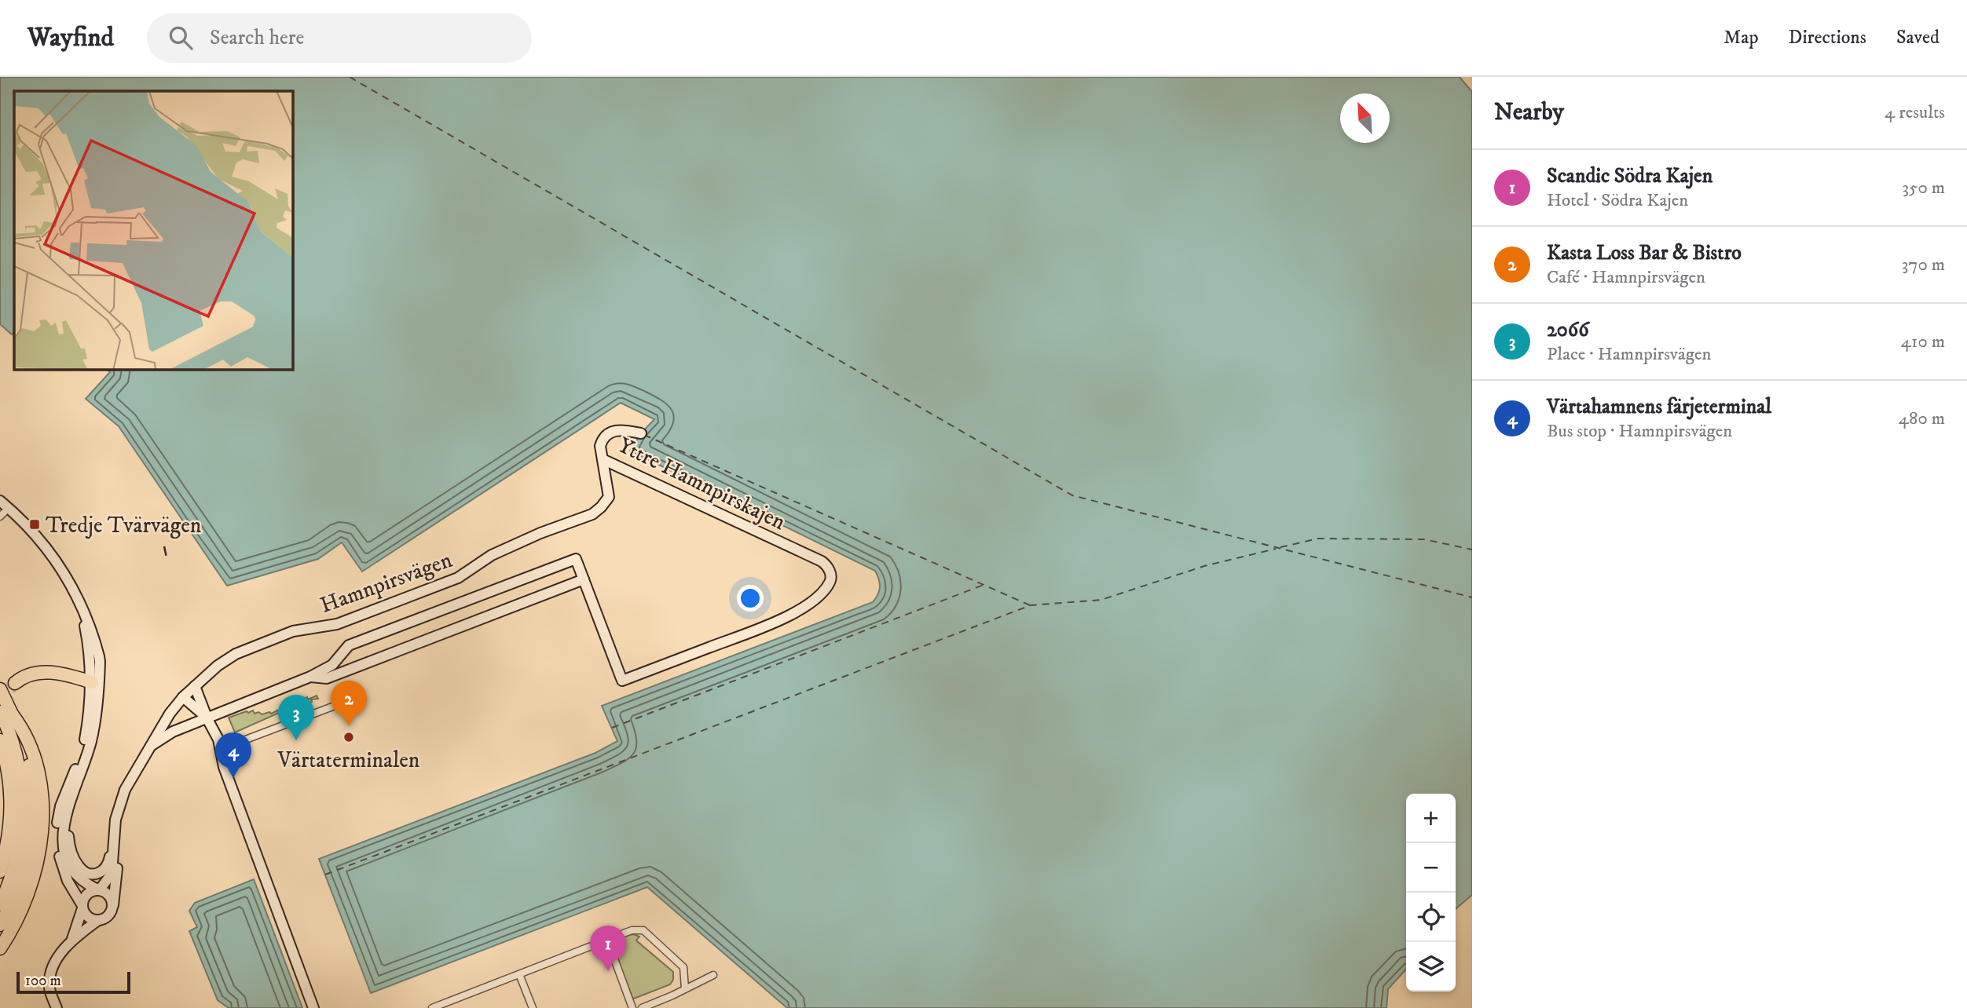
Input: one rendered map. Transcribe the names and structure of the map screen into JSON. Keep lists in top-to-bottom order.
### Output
{
  "streets": {
    "main road": ["Yttre Hamnpirskajen", "Hamnpirsvägen"]
  },
  "crossings": [
    ["Yttre Hamnpirskajen", "Hamnpirsvägen"]
  ],
  "places": {
    "transit": ["Tredje Tvärvägen"],
    "other": ["Värtaterminalen"]
  },
  "scale_bar": "100 m",
  "north": "top left",
  "page": {
    "header": "Wayfind",
    "search": "Search here",
    "nav": ["Map", "Directions", "Saved"],
    "heading": ["Nearby", "4 results"],
    "list": [
      {
        "mark": "1",
        "name": "Scandic Södra Kajen",
        "note": "Hotel · Södra Kajen",
        "value": "350 m"
      },
      {
        "mark": "2",
        "name": "Kasta Loss Bar & Bistro",
        "note": "Café · Hamnpirsvägen",
        "value": "370 m"
      },
      {
        "mark": "3",
        "name": "2066",
        "note": "Place · Hamnpirsvägen",
        "value": "410 m"
      },
      {
        "mark": "4",
        "name": "Värtahamnens färjeterminal",
        "note": "Bus stop · Hamnpirsvägen",
        "value": "480 m"
      }
    ],
    "pins": [
      "2",
      "3",
      "4",
      "1"
    ],
    "map_buttons": ["+", "−"],
    "scale": "100 m"
  }
}
